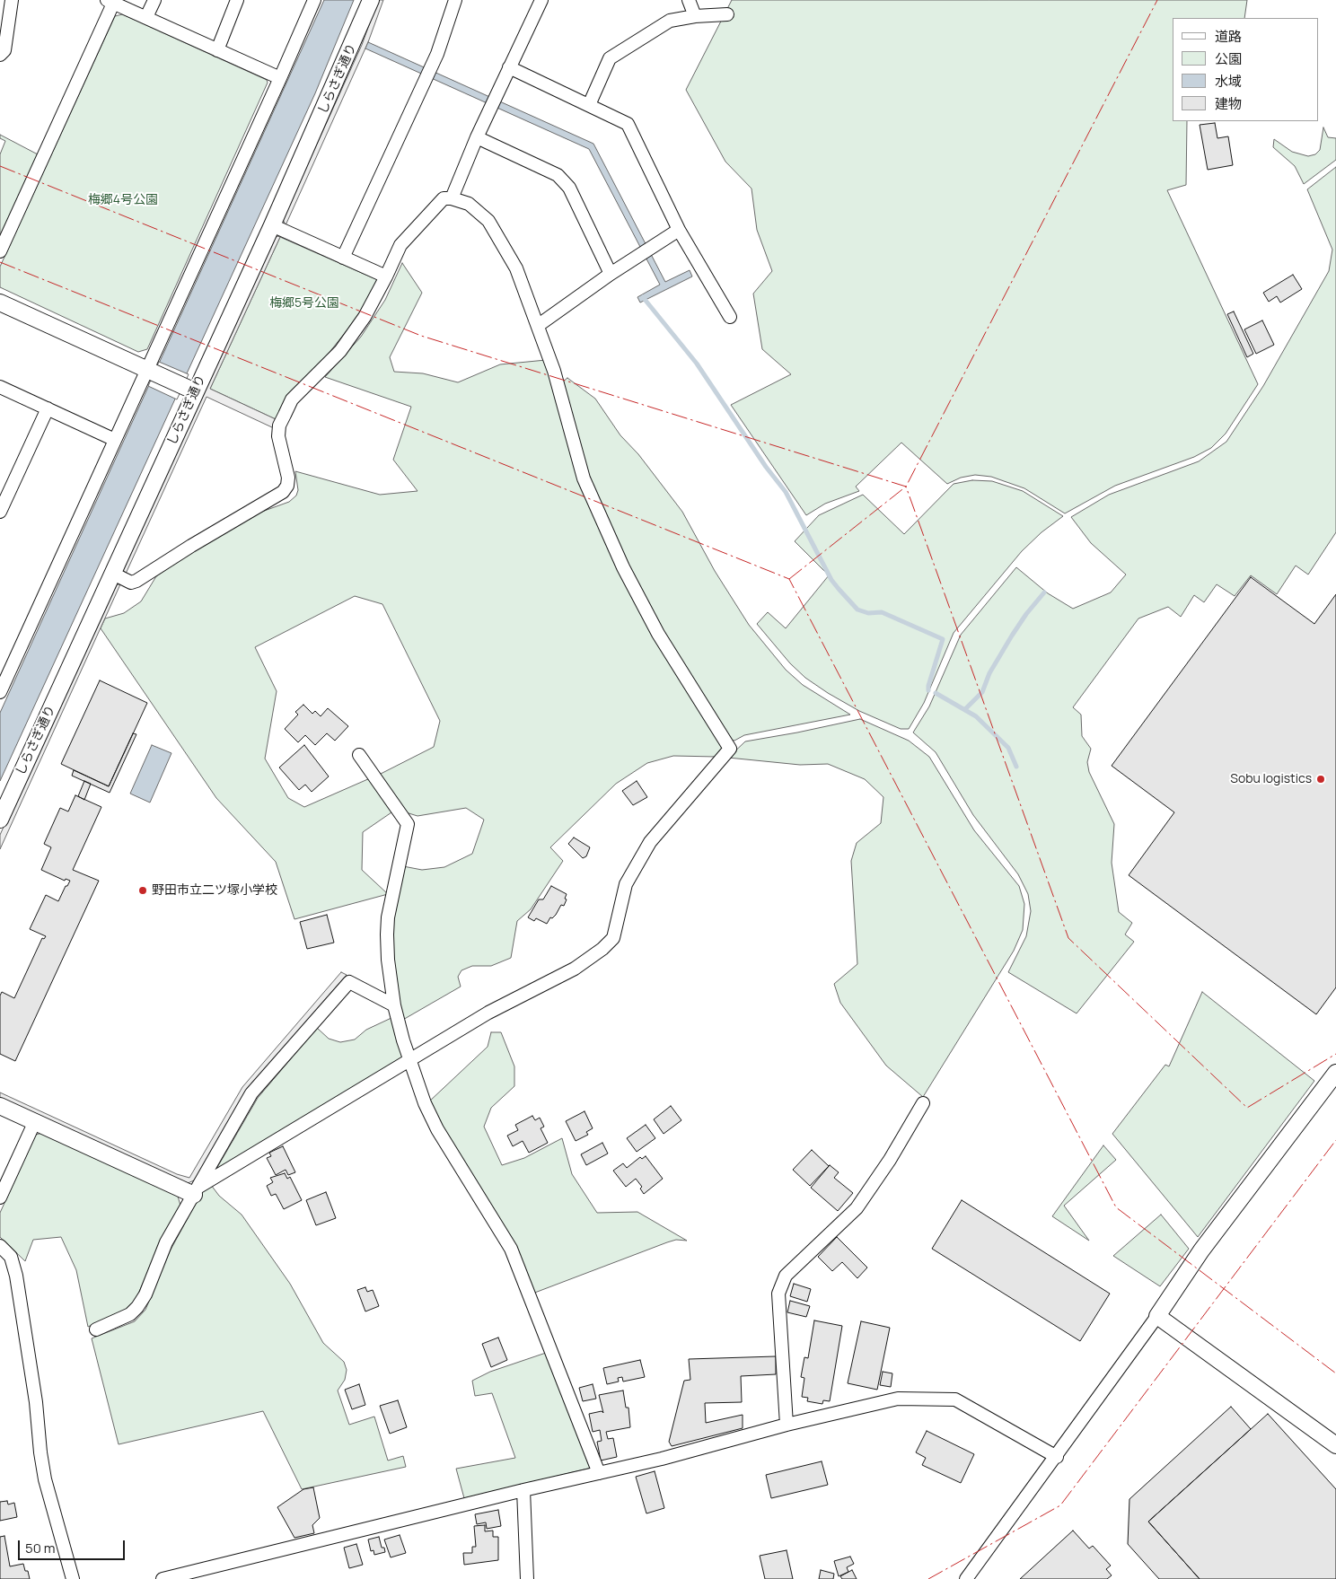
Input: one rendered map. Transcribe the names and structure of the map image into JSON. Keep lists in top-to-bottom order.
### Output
{
  "streets": {
    "street": ["しらさぎ通り"]
  },
  "parks": ["梅郷4号公園", "梅郷5号公園"],
  "places": ["Sobu logistics", "野田市立二ツ塚小学校"],
  "legend": [
    "道路",
    "公園",
    "水域",
    "建物"
  ],
  "scale_bar": "50 m"
}
